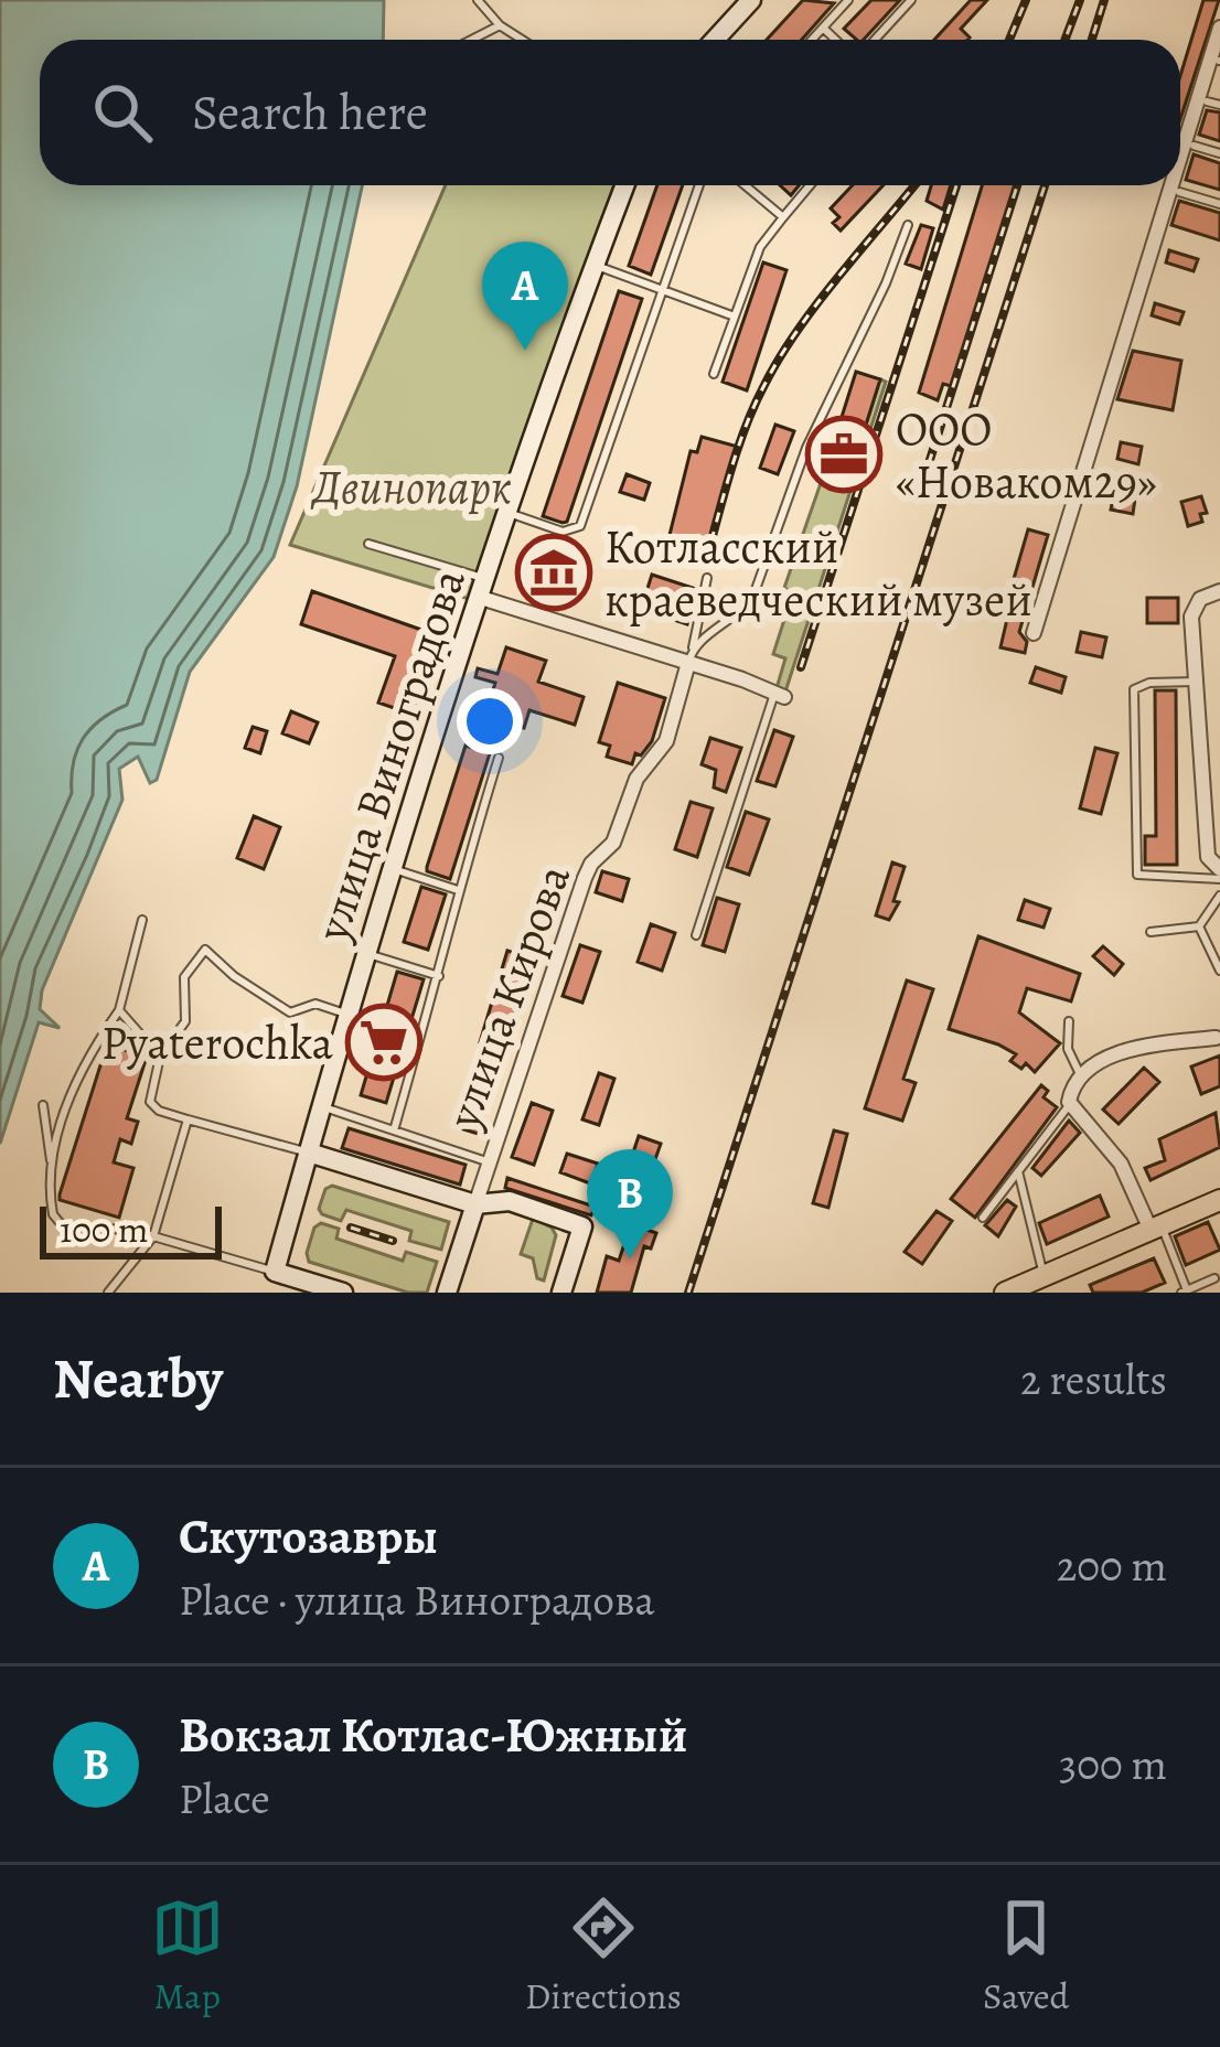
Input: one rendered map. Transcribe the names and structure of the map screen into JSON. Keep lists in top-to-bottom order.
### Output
{
  "streets": {
    "main road": ["улица Виноградова", "улица Кирова"]
  },
  "parks": ["Двинопарк"],
  "places": {
    "office": ["ООО «Новаком29»"],
    "museum": ["Котласский краеведческий музей"],
    "supermarket": ["Pyaterochka"]
  },
  "scale_bar": "100 m",
  "page": {
    "search": "Search here",
    "pins": ["A", "B"],
    "scale": "100 m",
    "heading": ["Nearby", "2 results"],
    "list": [
      {
        "mark": "A",
        "name": "Скутозавры",
        "note": "Place · улица Виноградова",
        "value": "200 m"
      },
      {
        "mark": "B",
        "name": "Вокзал Котлас-Южный",
        "note": "Place",
        "value": "300 m"
      }
    ],
    "nav": ["Map", "Directions", "Saved"]
  }
}
